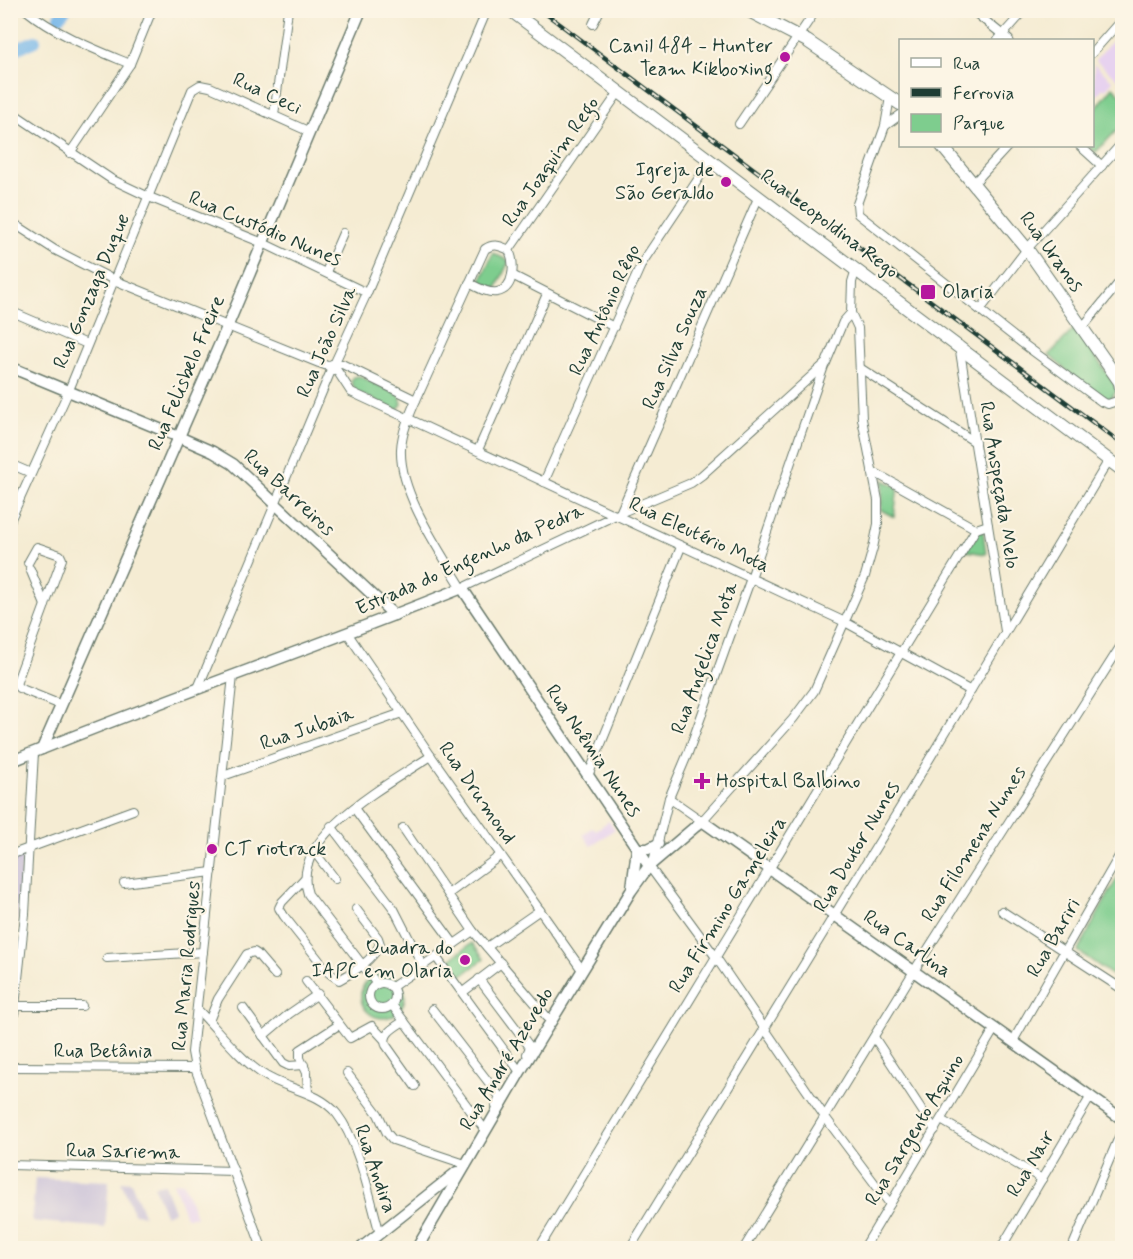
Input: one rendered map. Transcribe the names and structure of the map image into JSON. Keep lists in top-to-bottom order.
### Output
{
  "streets": {
    "main road": ["Rua Leopoldina Rego", "Rua Uranos"],
    "street": [
      "Rua Ceci",
      "Rua Joaquim Rego",
      "Rua Custódio Nunes",
      "Rua Gonzaga Duque",
      "Rua Antônio Rêgo",
      "Rua João Silva",
      "Rua Silva Souza",
      "Rua Felisbelo Freire",
      "Rua Anspeçada Melo",
      "Rua Barreiros",
      "Rua Eleutério Mota",
      "Estrada do Engenho da Pedra",
      "Rua Angelica Mota",
      "Rua Jubaia",
      "Rua Noêmia Nunes",
      "Rua Drumond",
      "Rua Filomena Nunes",
      "Rua Doutor Nunes",
      "Rua Firmino Gameleira",
      "Rua Bariri",
      "Rua Carlina",
      "Rua Maria Rodrigues",
      "Rua Betânia",
      "Rua André Azevedo",
      "Rua Sargento Aquino",
      "Rua Sariema",
      "Rua Nair",
      "Rua Andira"
    ]
  },
  "crossings": [
    ["Rua Ceci", "Rua Gonzaga Duque"],
    ["Rua Ceci", "Rua Felisbelo Freire"],
    ["Rua Joaquim Rego", "Rua Leopoldina Rego"],
    ["Rua Joaquim Rego", "Rua Noêmia Nunes"],
    ["Rua Leopoldina Rego", "Rua Antônio Rêgo"],
    ["Rua Leopoldina Rego", "Rua Silva Souza"],
    ["Rua Leopoldina Rego", "Rua Anspeçada Melo"],
    ["Rua Leopoldina Rego", "Estrada do Engenho da Pedra"],
    ["Rua Leopoldina Rego", "Rua Doutor Nunes"],
    ["Rua Custódio Nunes", "Rua Gonzaga Duque"],
    ["Rua Custódio Nunes", "Rua João Silva"],
    ["Rua Custódio Nunes", "Rua Felisbelo Freire"],
    ["Rua Gonzaga Duque", "Rua Barreiros"],
    ["Rua Antônio Rêgo", "Rua Eleutério Mota"],
    ["Rua João Silva", "Rua Barreiros"],
    ["Rua João Silva", "Rua Eleutério Mota"],
    ["Rua João Silva", "Estrada do Engenho da Pedra"],
    ["Rua Silva Souza", "Rua Eleutério Mota"],
    ["Rua Silva Souza", "Estrada do Engenho da Pedra"],
    ["Rua Felisbelo Freire", "Rua Barreiros"],
    ["Rua Felisbelo Freire", "Estrada do Engenho da Pedra"],
    ["Rua Anspeçada Melo", "Rua Doutor Nunes"],
    ["Rua Barreiros", "Estrada do Engenho da Pedra"],
    ["Rua Eleutério Mota", "Estrada do Engenho da Pedra"],
    ["Rua Eleutério Mota", "Rua Angelica Mota"],
    ["Rua Eleutério Mota", "Rua Noêmia Nunes"],
    ["Rua Eleutério Mota", "Rua Doutor Nunes"],
    ["Rua Eleutério Mota", "Rua Firmino Gameleira"],
    ["Estrada do Engenho da Pedra", "Rua Angelica Mota"],
    ["Estrada do Engenho da Pedra", "Rua Noêmia Nunes"],
    ["Estrada do Engenho da Pedra", "Rua Drumond"],
    ["Estrada do Engenho da Pedra", "Rua Maria Rodrigues"],
    ["Rua Angelica Mota", "Rua Noêmia Nunes"],
    ["Rua Angelica Mota", "Rua Carlina"],
    ["Rua Angelica Mota", "Rua André Azevedo"],
    ["Rua Jubaia", "Rua Drumond"],
    ["Rua Jubaia", "Rua Maria Rodrigues"],
    ["Rua Noêmia Nunes", "Rua Filomena Nunes"],
    ["Rua Noêmia Nunes", "Rua Doutor Nunes"],
    ["Rua Noêmia Nunes", "Rua Firmino Gameleira"],
    ["Rua Noêmia Nunes", "Rua André Azevedo"],
    ["Rua Noêmia Nunes", "Rua Sargento Aquino"],
    ["Rua Drumond", "Rua André Azevedo"],
    ["Rua Filomena Nunes", "Rua Carlina"],
    ["Rua Doutor Nunes", "Rua Carlina"],
    ["Rua Firmino Gameleira", "Rua Carlina"],
    ["Rua Bariri", "Rua Carlina"],
    ["Rua Carlina", "Rua André Azevedo"],
    ["Rua Carlina", "Rua Sargento Aquino"],
    ["Rua Carlina", "Rua Nair"],
    ["Rua Maria Rodrigues", "Rua Betânia"],
    ["Rua Maria Rodrigues", "Rua Sariema"],
    ["Rua Maria Rodrigues", "Rua Andira"]
  ],
  "places": {
    "other": [
      "Canil 484 - Hunter Team Kikboxing",
      "Igreja de São Geraldo",
      "CT riotrack",
      "Quadra do IAPC em Olaria"
    ],
    "transit": ["Olaria"],
    "health": ["Hospital Balbino"]
  },
  "legend": ["Rua", "Ferrovia", "Parque"]
}
